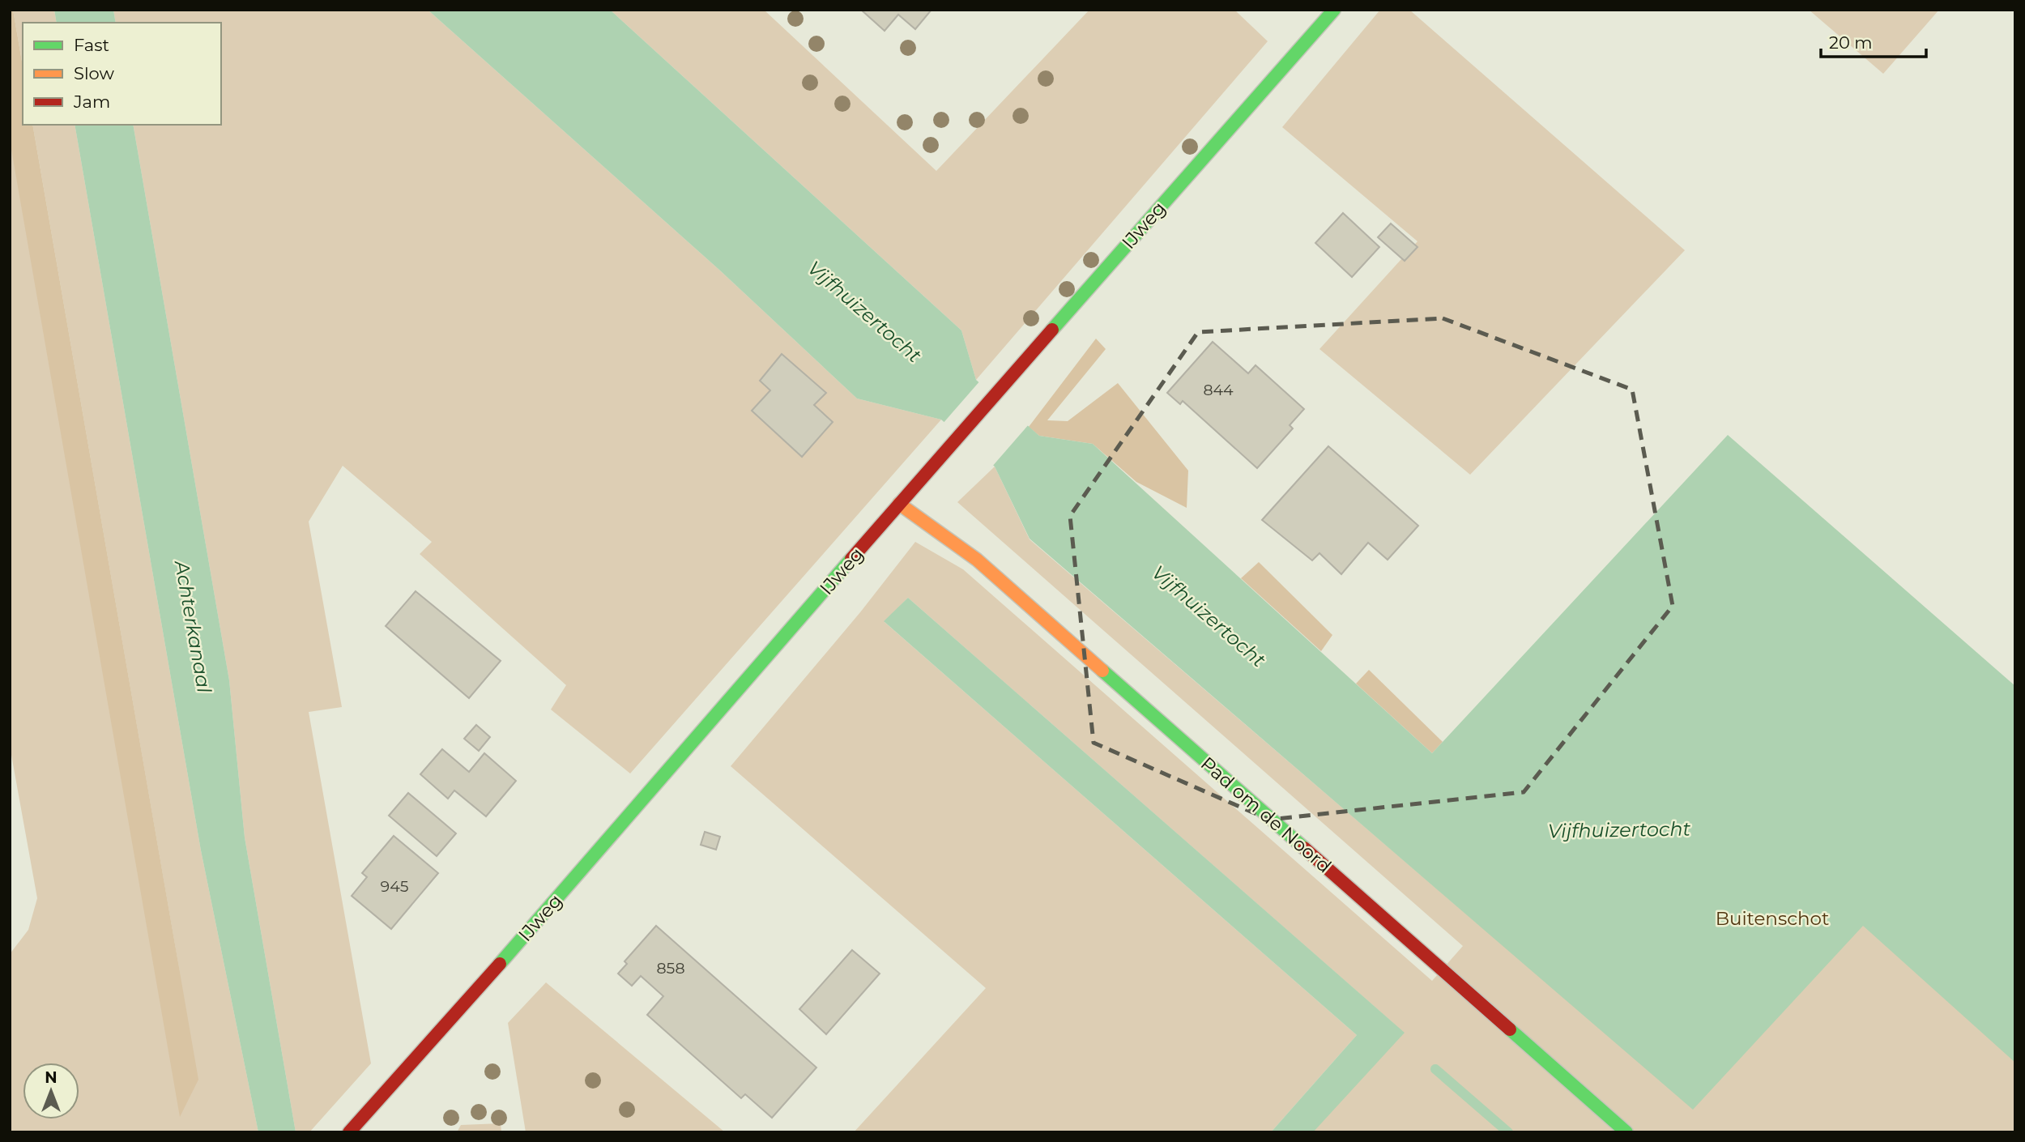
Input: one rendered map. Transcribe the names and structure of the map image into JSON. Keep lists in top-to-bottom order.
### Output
{
  "streets": {
    "street": ["IJweg", "Pad om de Noord"]
  },
  "crossings": [
    ["IJweg", "Pad om de Noord"]
  ],
  "water": ["Vijfhuizertocht", "Achterkanaal"],
  "parks": ["Buitenschot"],
  "house_numbers": ["844", "945", "858"],
  "legend": ["Fast", "Slow", "Jam"],
  "scale_bar": "20 m",
  "north": "top"
}
